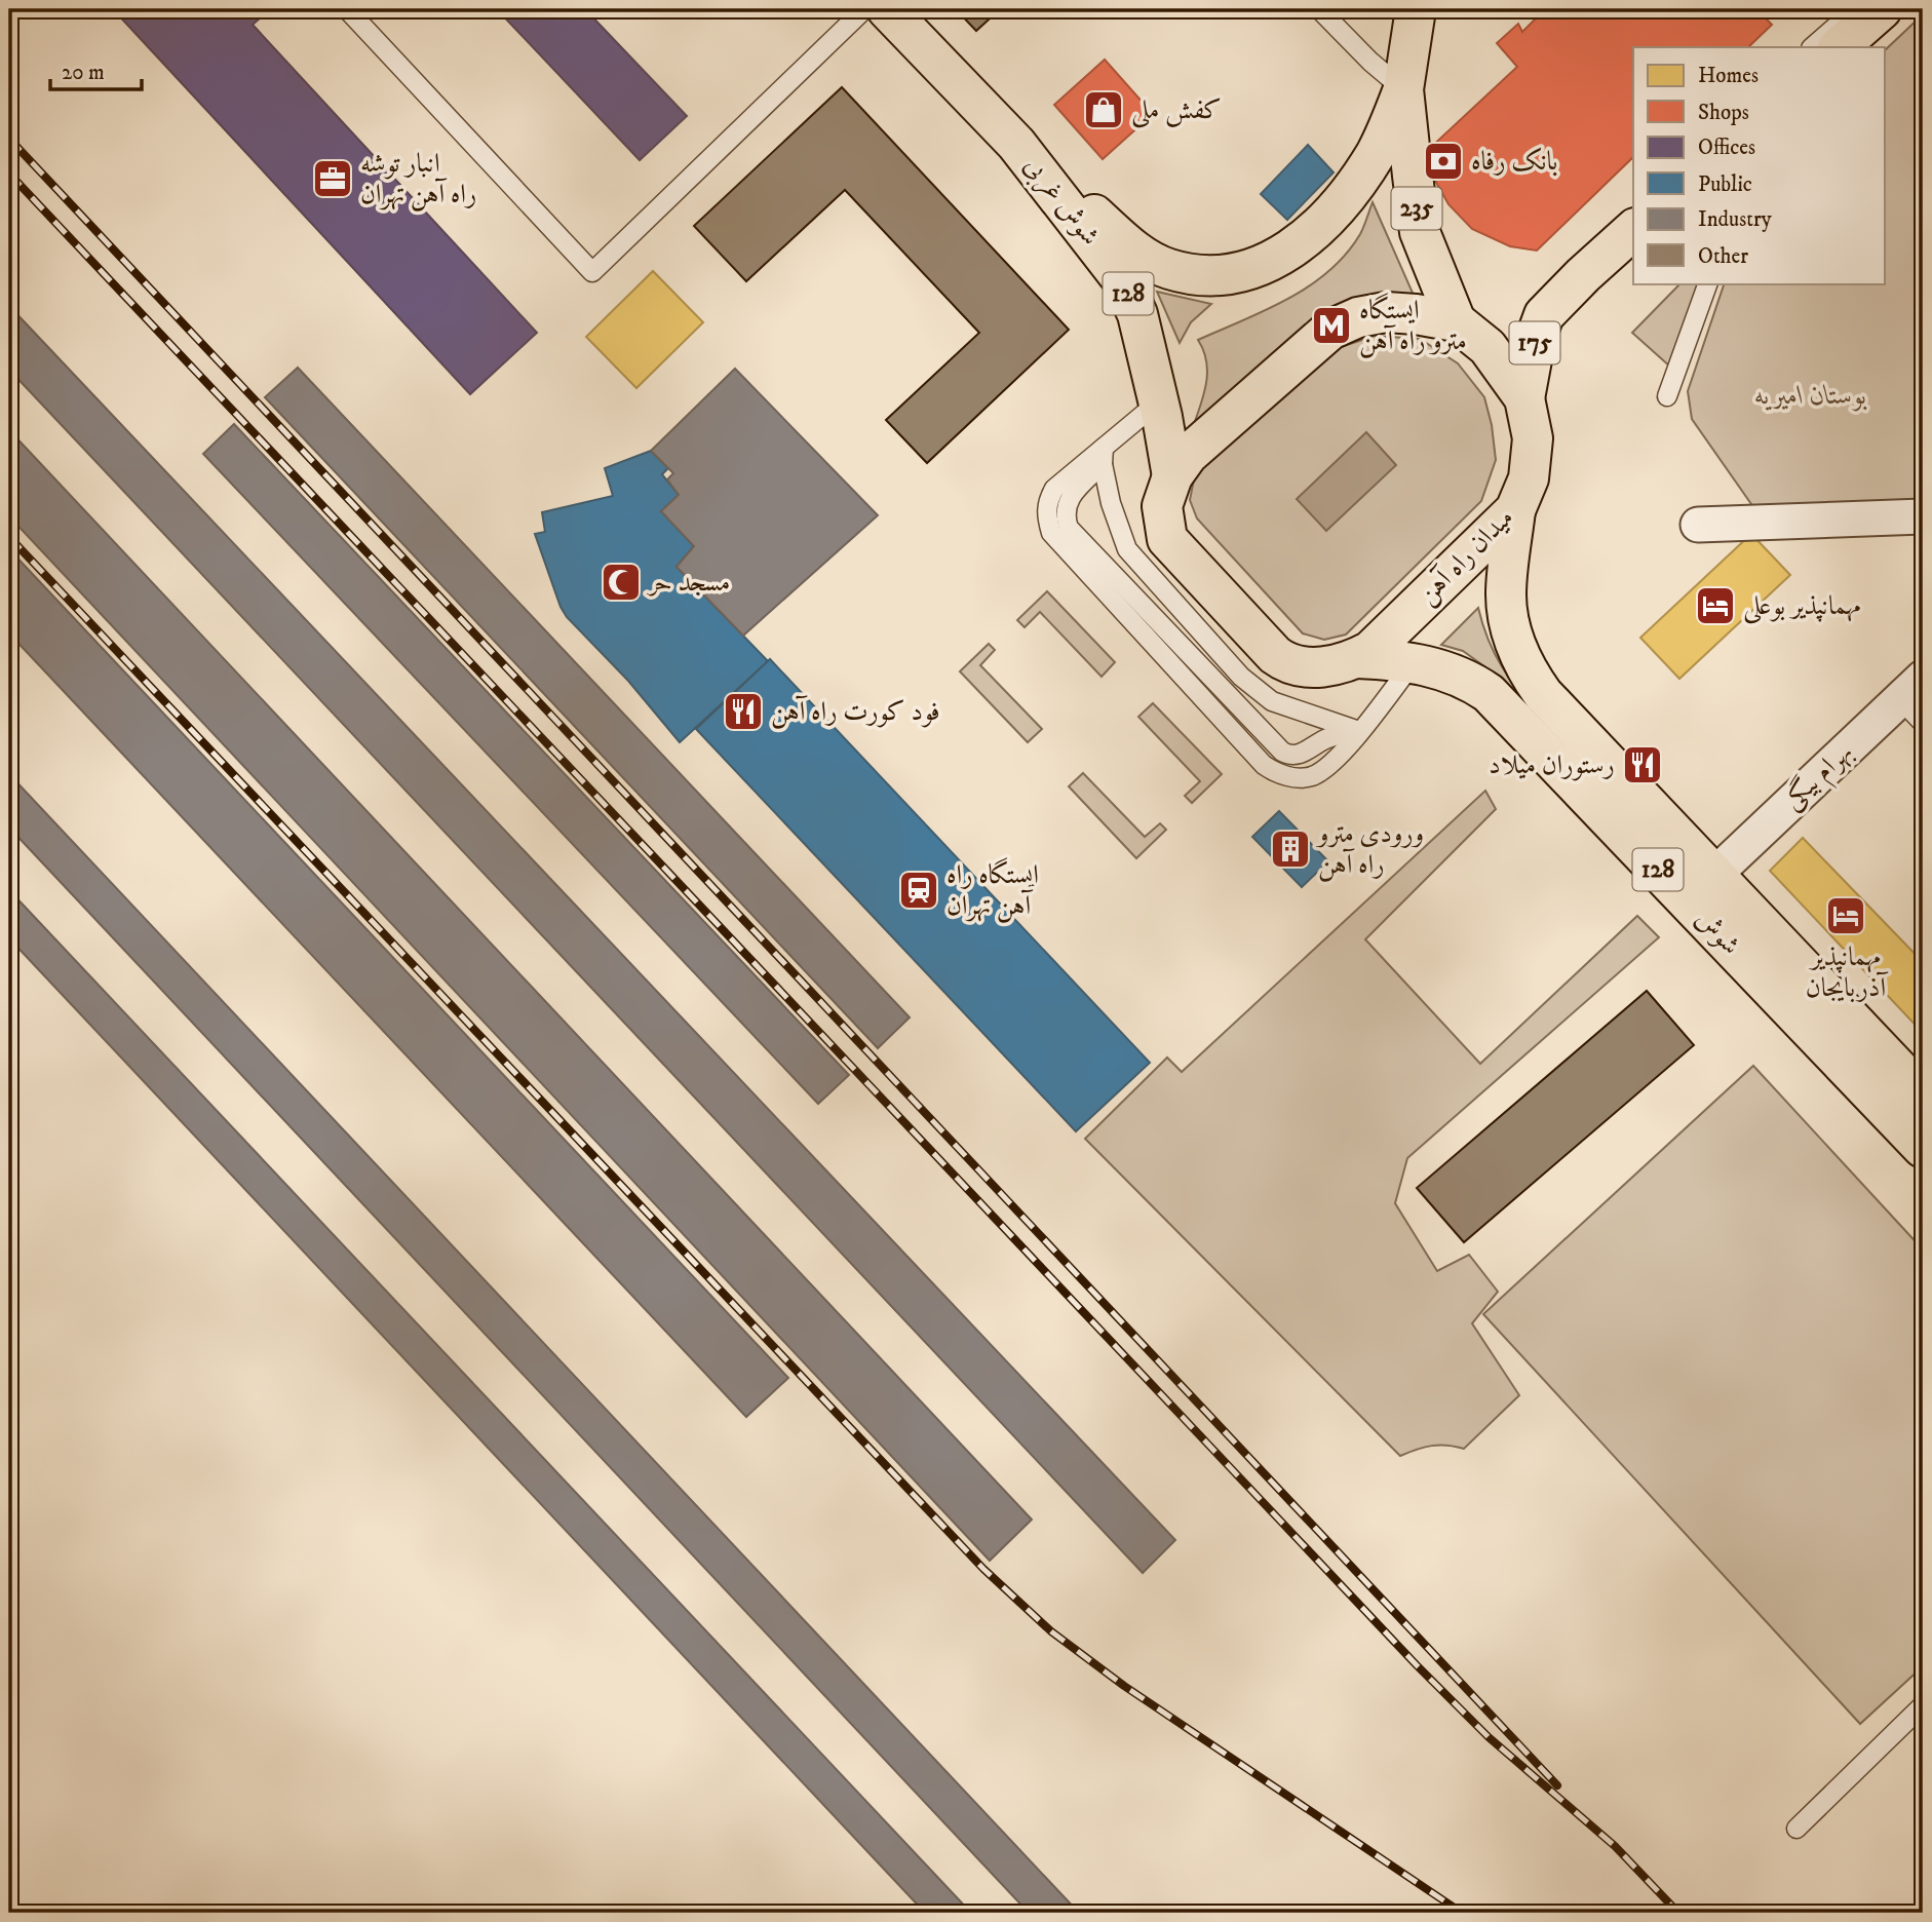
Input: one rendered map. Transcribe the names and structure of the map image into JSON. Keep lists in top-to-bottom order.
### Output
{
  "streets": {
    "main road": [
      "شوش غربی",
      "235",
      "128",
      "175",
      "میدان راه آهن",
      "شوش"
    ],
    "street": ["بهرام بیگی"]
  },
  "crossings": [
    ["شوش غربی", "میدان راه آهن"],
    ["235", "میدان راه آهن"],
    ["175", "میدان راه آهن"],
    ["میدان راه آهن", "شوش"],
    ["بهرام بیگی", "شوش"]
  ],
  "parks": ["بوستان امیریه"],
  "places": {
    "shop": ["کفش ملی"],
    "bank": ["بانک رفاه"],
    "office": ["انبار توشه راه آهن تهران"],
    "metro station": ["ایستگاه مترو راه آهن"],
    "mosque": ["مسجد حر"],
    "hotel": ["مهمانپذیر بوعلی", "مهمانپذیر آذربایجان"],
    "restaurant": ["فود کورت راه آهن", "رستوران میلاد"],
    "building": ["ورودی مترو راه آهن"],
    "station": ["ایستگاه راه آهن تهران"]
  },
  "legend": [
    "Homes",
    "Shops",
    "Offices",
    "Public",
    "Industry",
    "Other"
  ],
  "scale_bar": "20 m"
}
